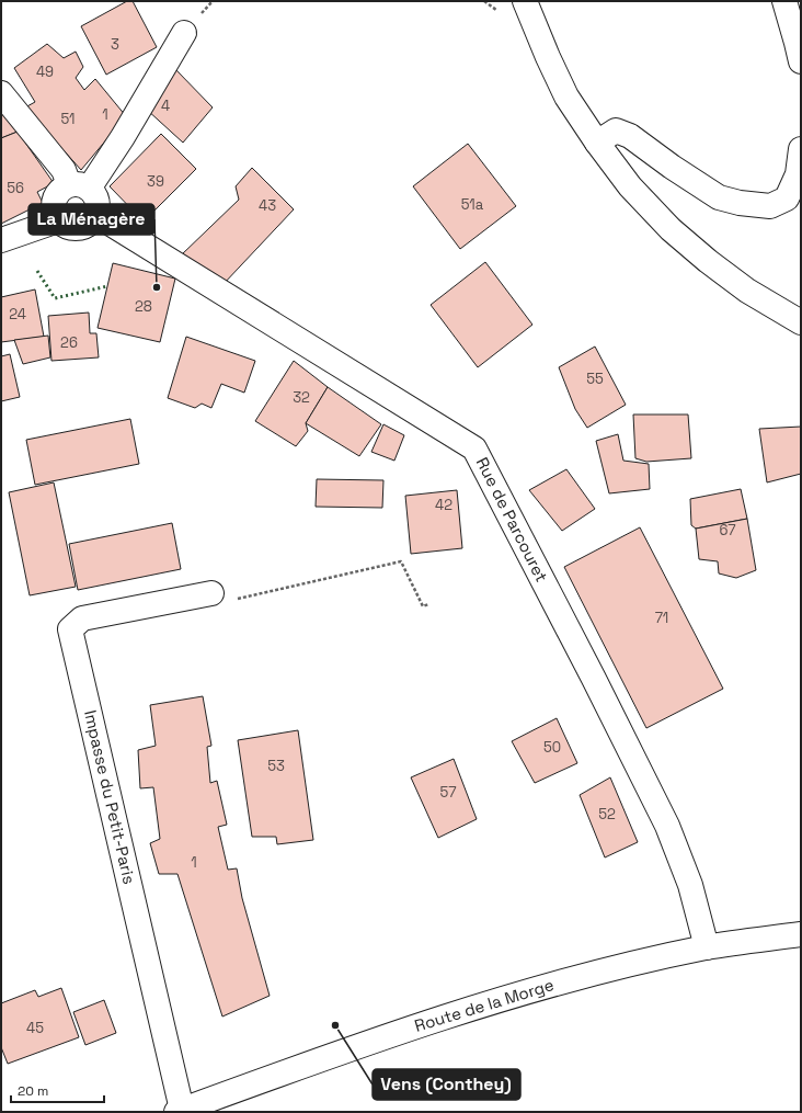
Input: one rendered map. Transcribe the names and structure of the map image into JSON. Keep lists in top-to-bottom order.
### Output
{
  "streets": {
    "street": ["Rue de Parcouret", "Impasse du Petit-Paris", "Route de la Morge"]
  },
  "crossings": [
    ["Rue de Parcouret", "Route de la Morge"],
    ["Impasse du Petit-Paris", "Route de la Morge"]
  ],
  "places": ["La Ménagère", "Vens (Conthey)"],
  "house_numbers": [
    "3",
    "49",
    "4",
    "1",
    "51",
    "39",
    "56",
    "51a",
    "43",
    "28",
    "24",
    "26",
    "55",
    "32",
    "42",
    "67",
    "71",
    "50",
    "53",
    "57",
    "52",
    "1",
    "45"
  ],
  "scale_bar": "20 m"
}
